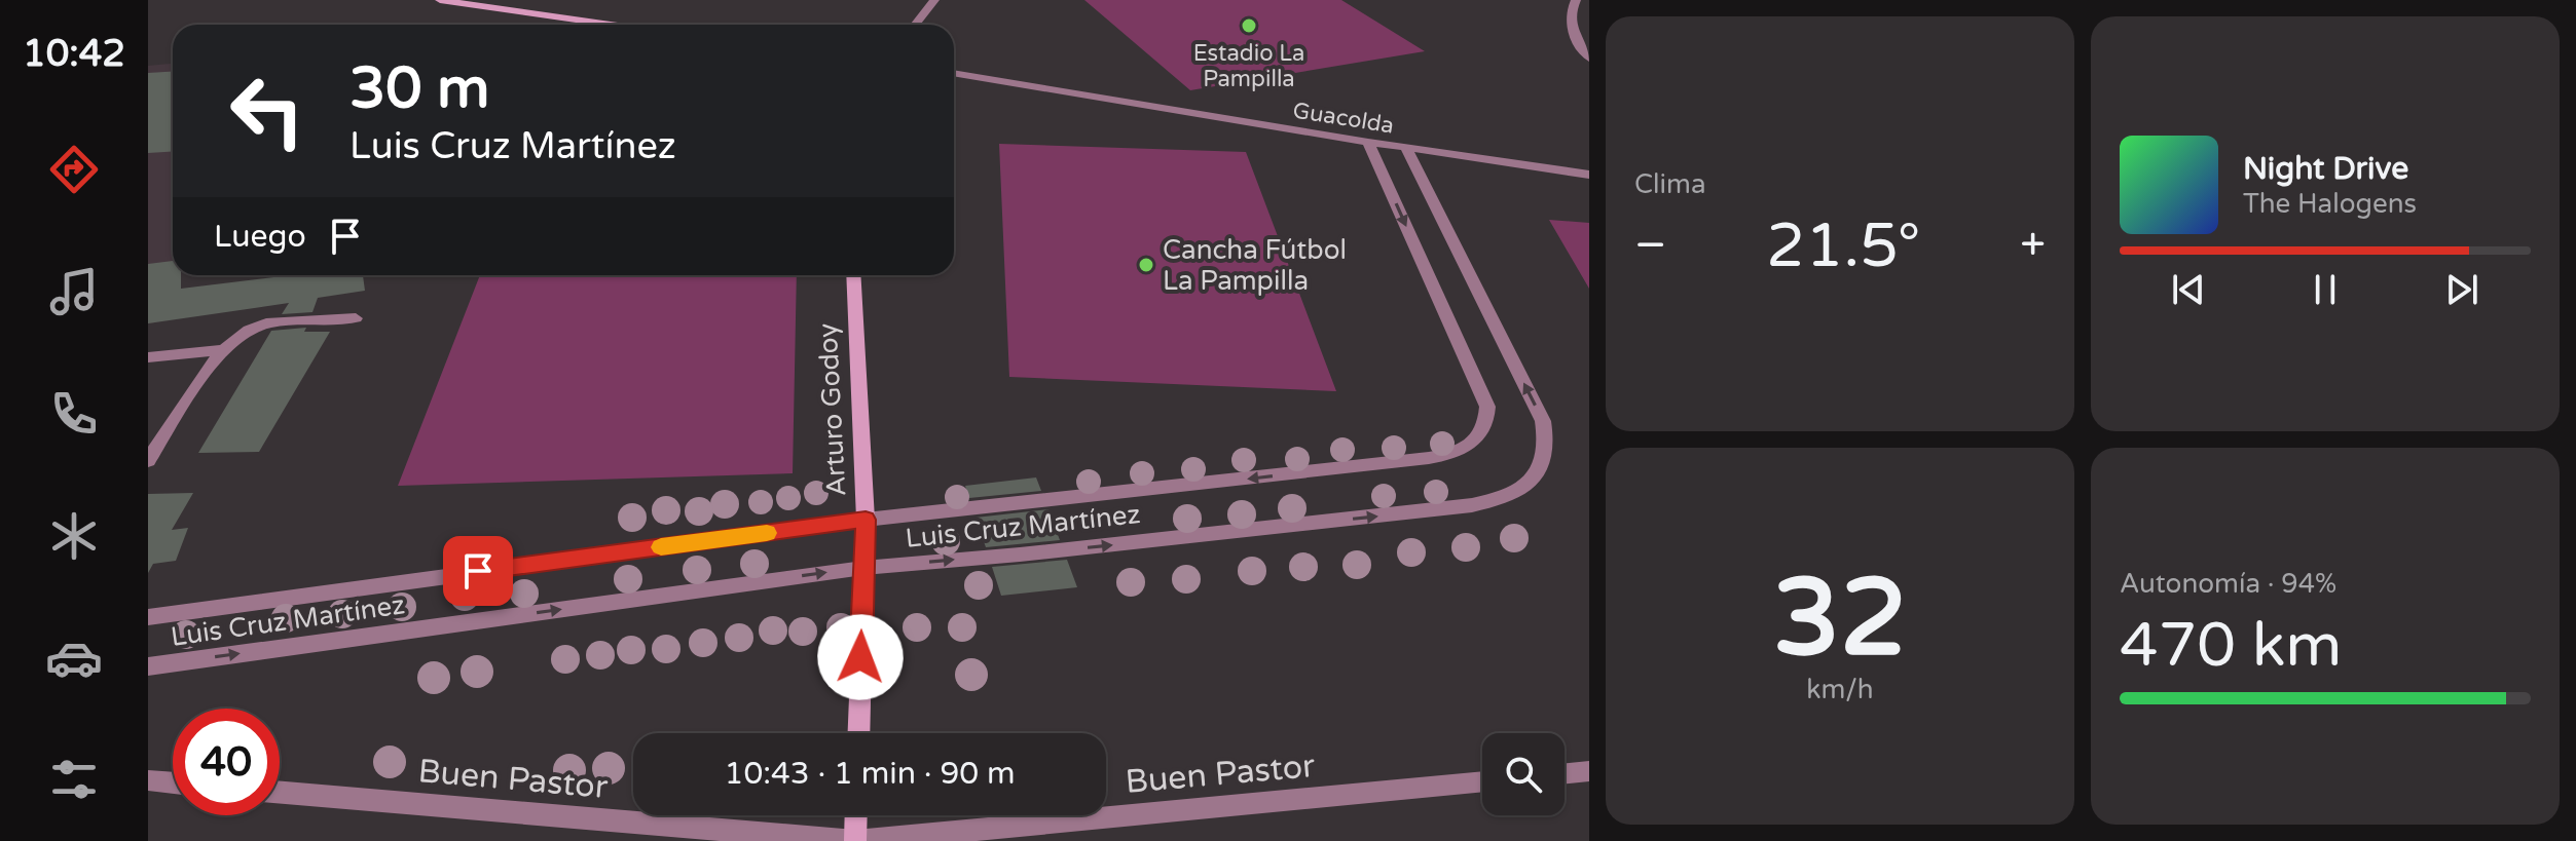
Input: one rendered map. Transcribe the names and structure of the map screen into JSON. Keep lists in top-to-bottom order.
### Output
{
  "streets": {
    "street": [
      "Guacolda",
      "Arturo Godoy",
      "Luis Cruz Martínez",
      "Buen Pastor"
    ]
  },
  "crossings": [
    ["Guacolda", "Luis Cruz Martínez"],
    ["Arturo Godoy", "Luis Cruz Martínez"]
  ],
  "places": ["Estadio La Pampilla", "Cancha Fútbol La Pampilla"],
  "page": {
    "tabs": "10:42",
    "tile": [
      "Clima",
      ["32", "km/h"],
      ["Autonomía · 94%", "470 km"]
    ],
    "turn": ["30 m", "Luis Cruz Martínez"],
    "song": ["Night Drive", "The Halogens"],
    "then": "Luego",
    "heat": ["−", "21.5°", "+"],
    "limit": "40",
    "trip": "10:43 · 1 min · 90 m"
  }
}
